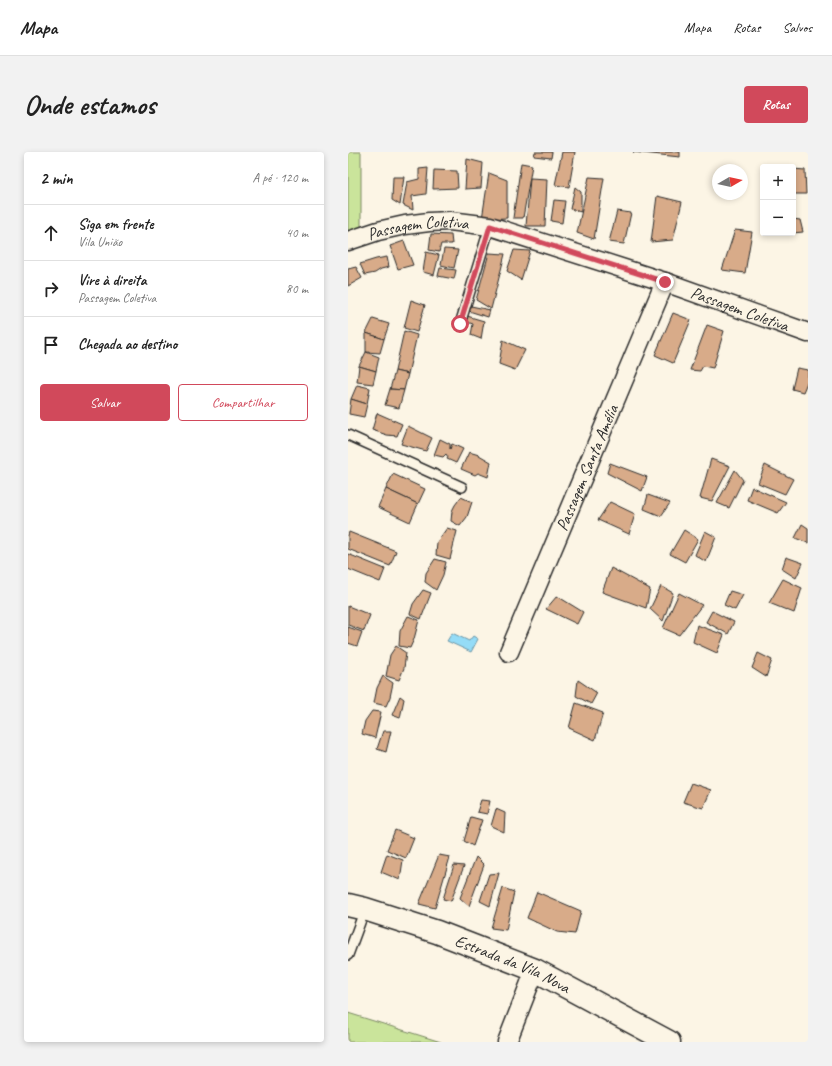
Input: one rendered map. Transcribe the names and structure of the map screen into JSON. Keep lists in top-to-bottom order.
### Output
{
  "streets": {
    "street": ["Passagem Coletiva", "Passagem Santa Amélia", "Estrada da Vila Nova"]
  },
  "crossings": [
    ["Passagem Coletiva", "Passagem Santa Amélia"]
  ],
  "north": "right",
  "page": {
    "header": "Mapa",
    "nav": ["Mapa", "Rotas", "Salvos"],
    "buttons": [
      "Rotas",
      ["Salvar", "Compartilhar"]
    ],
    "title": "Onde estamos",
    "heading": ["2 min", "A pé · 120 m"],
    "map_buttons": ["+", "−"],
    "list": [
      ["Siga em frente", "Vila União", "40 m"],
      ["Vire à direita", "Passagem Coletiva", "80 m"],
      "Chegada ao destino"
    ]
  }
}
